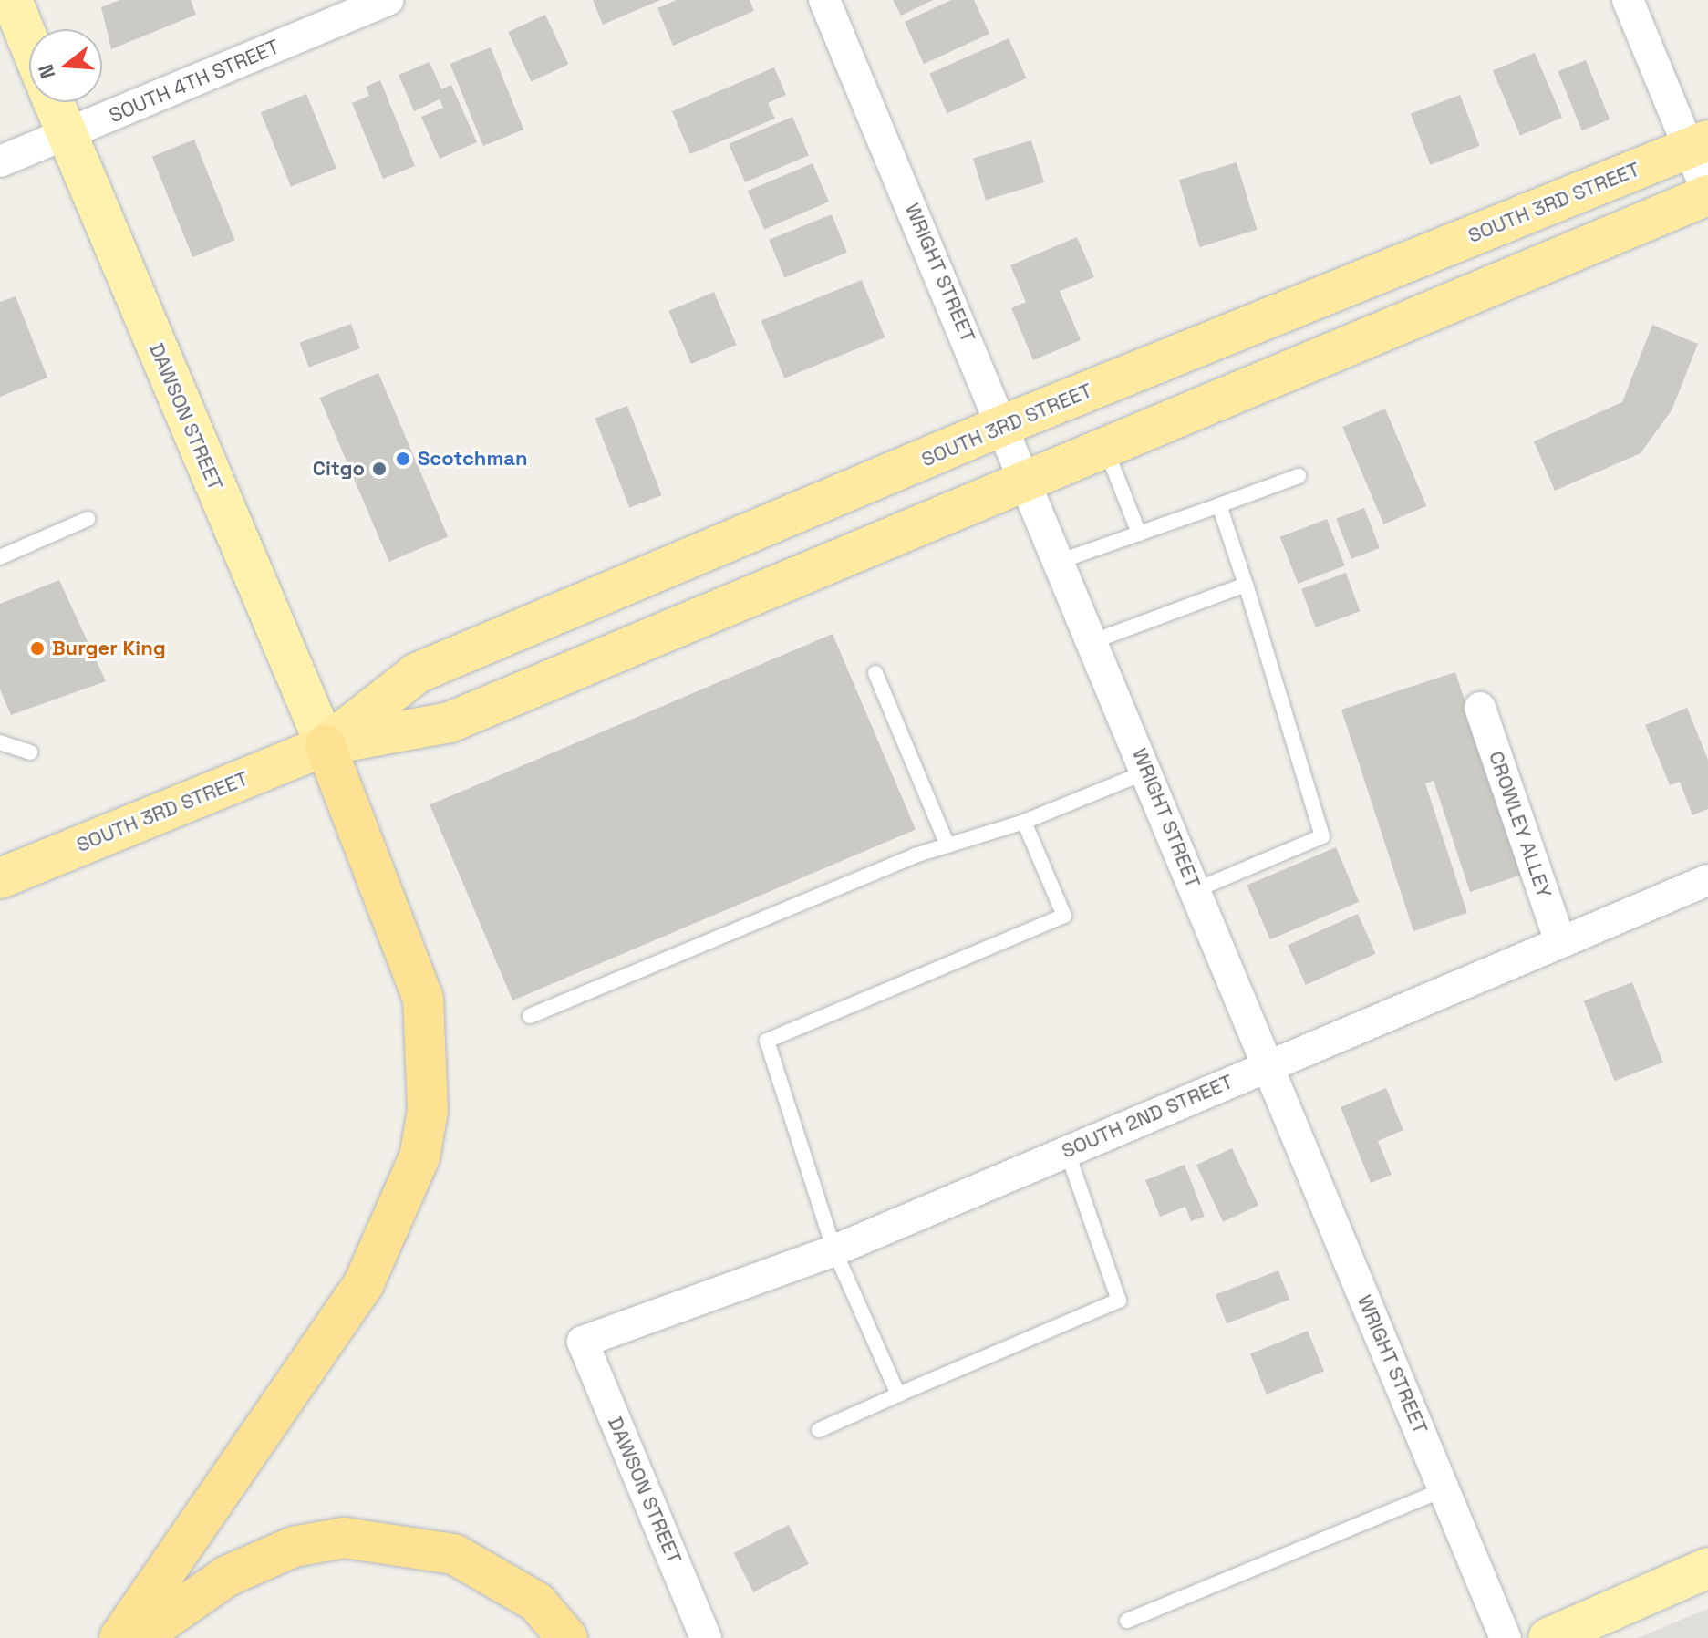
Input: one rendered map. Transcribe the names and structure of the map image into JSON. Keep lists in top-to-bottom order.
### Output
{
  "streets": {
    "highway": ["SOUTH 3RD STREET"],
    "main road": ["DAWSON STREET"],
    "street": [
      "SOUTH 4TH STREET",
      "WRIGHT STREET",
      "CROWLEY ALLEY",
      "SOUTH 2ND STREET"
    ]
  },
  "crossings": [
    ["SOUTH 4TH STREET", "DAWSON STREET"],
    ["SOUTH 3RD STREET", "WRIGHT STREET"],
    ["SOUTH 3RD STREET", "DAWSON STREET"],
    ["WRIGHT STREET", "SOUTH 2ND STREET"],
    ["DAWSON STREET", "SOUTH 2ND STREET"],
    ["CROWLEY ALLEY", "SOUTH 2ND STREET"]
  ],
  "places": ["Scotchman", "Citgo", "Burger King"],
  "north": "left"
}
